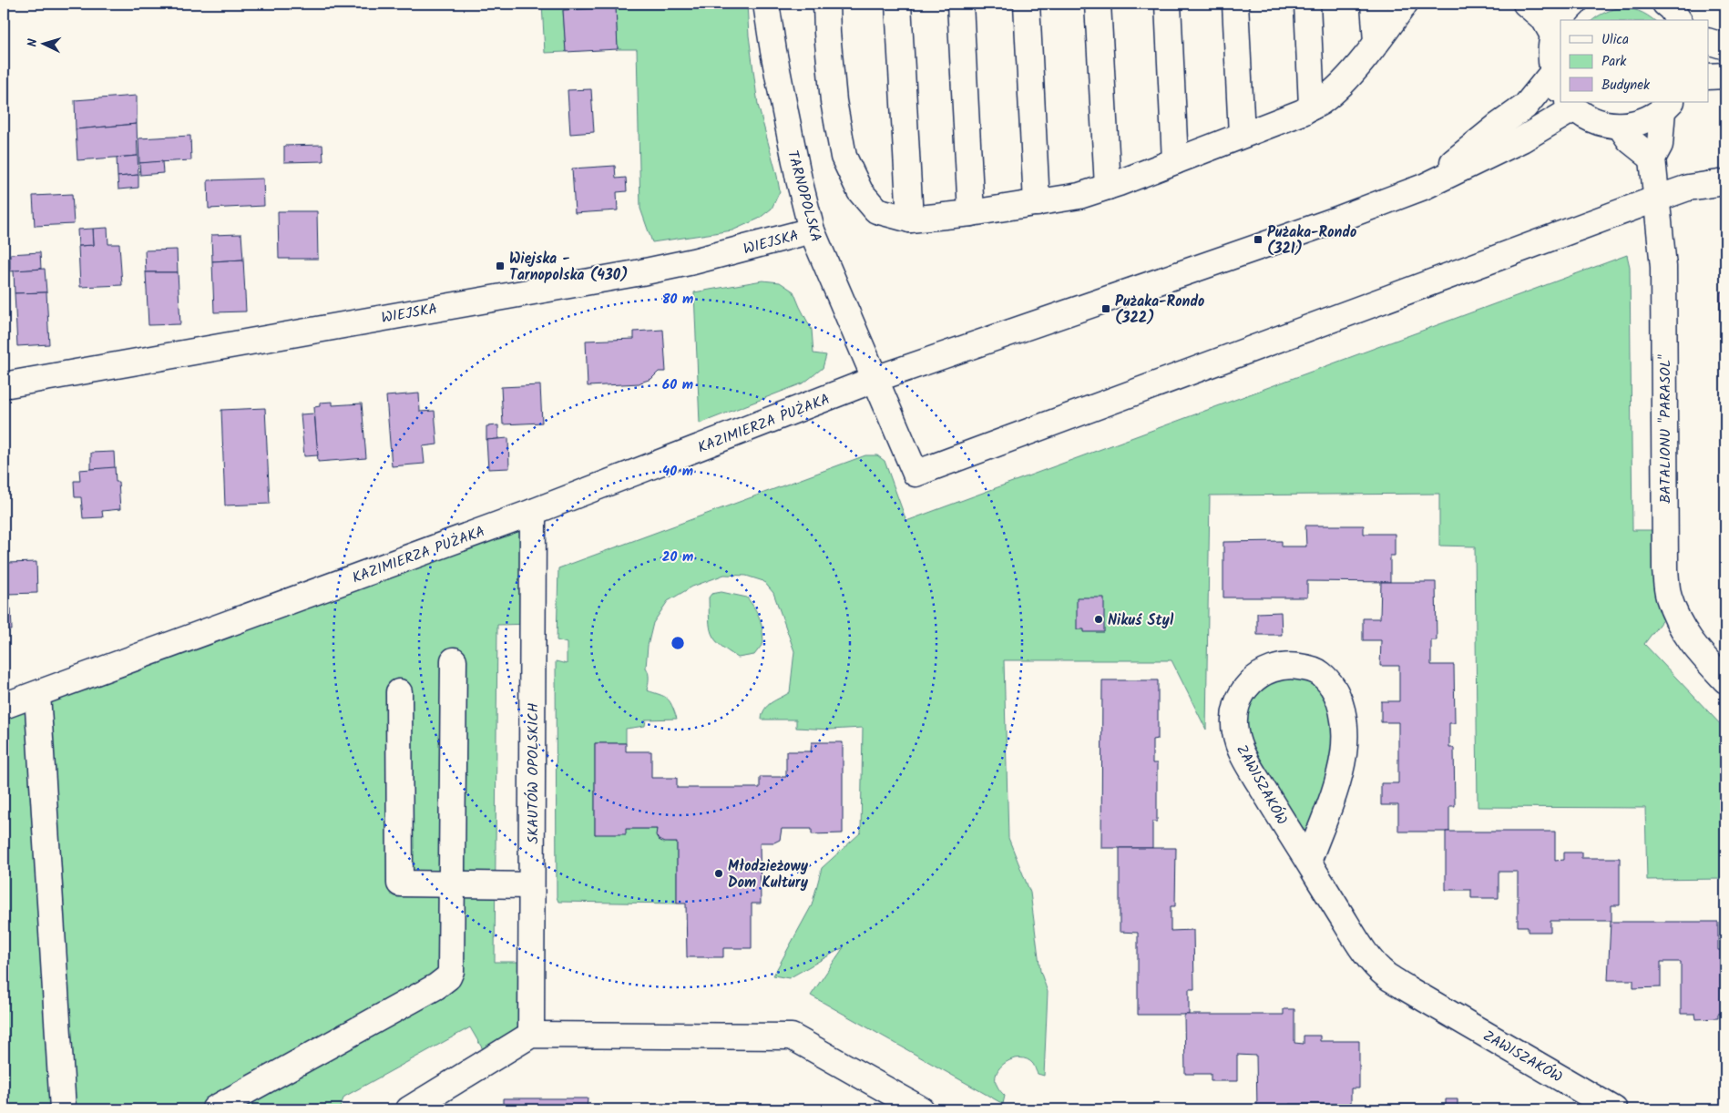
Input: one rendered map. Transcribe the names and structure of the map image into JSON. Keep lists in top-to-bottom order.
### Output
{
  "streets": {
    "street": [
      "TARNOPOLSKA",
      "WIEJSKA",
      "KAZIMIERZA PUŻAKA",
      "BATALIONU \"PARASOL\"",
      "SKAUTÓW OPOLSKICH",
      "ZAWISZAKÓW"
    ]
  },
  "crossings": [
    ["TARNOPOLSKA", "WIEJSKA"],
    ["TARNOPOLSKA", "KAZIMIERZA PUŻAKA"],
    ["TARNOPOLSKA", "BATALIONU \"PARASOL\""],
    ["KAZIMIERZA PUŻAKA", "SKAUTÓW OPOLSKICH"]
  ],
  "places": {
    "transit": ["Pużaka-Rondo (321)", "Wiejska - Tarnopolska (430)", "Pużaka-Rondo (322)"],
    "other": ["Nikuś Styl", "Młodzieżowy Dom Kultury"]
  },
  "legend": ["Ulica", "Park", "Budynek"],
  "north": "left",
  "rings": [
    "80 m",
    "60 m",
    "40 m",
    "20 m"
  ]
}
